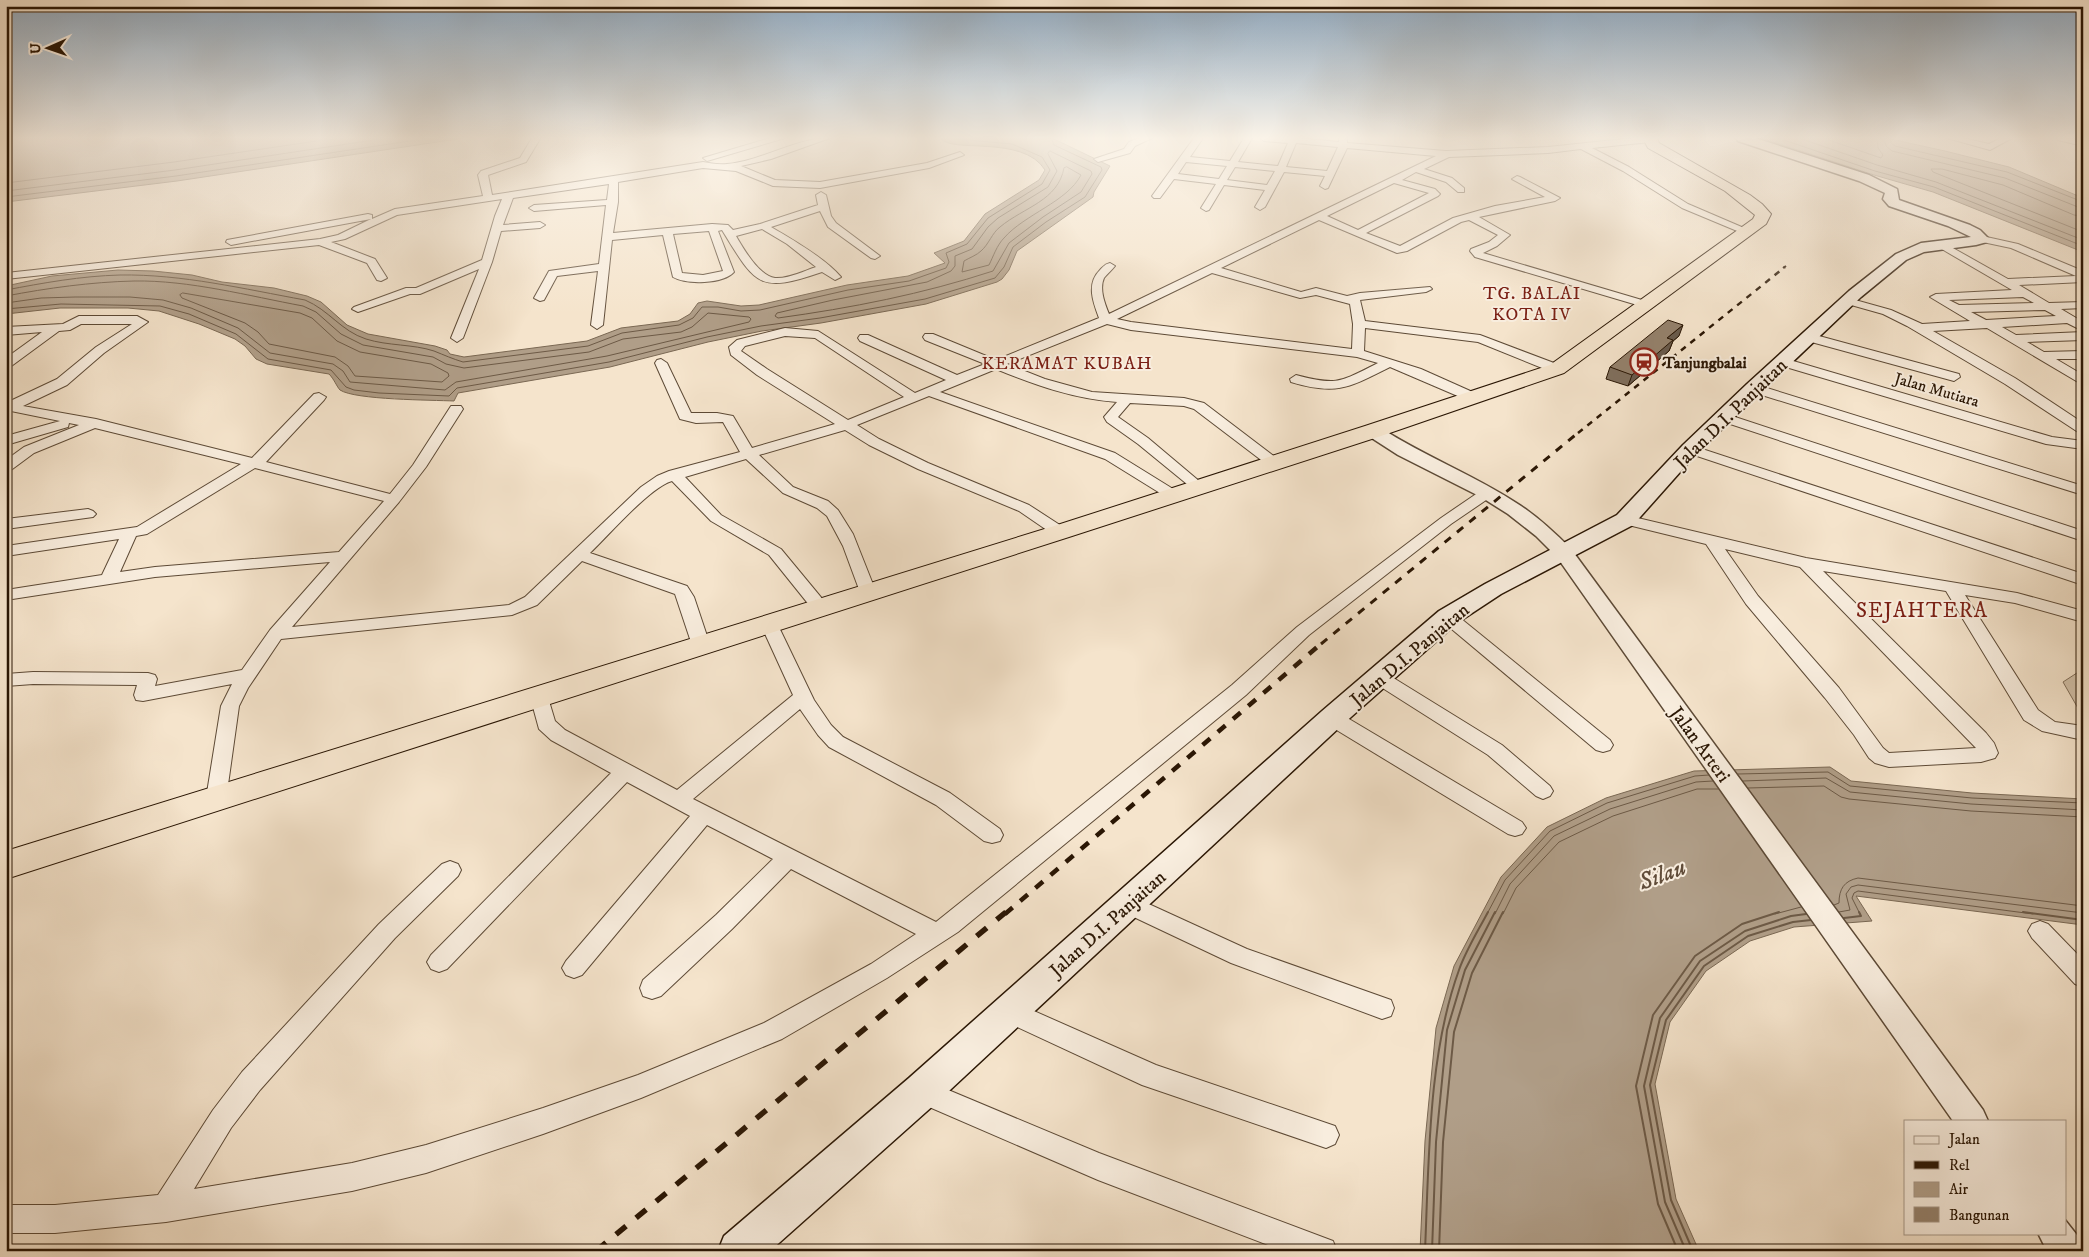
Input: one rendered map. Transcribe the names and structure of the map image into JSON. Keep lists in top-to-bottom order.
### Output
{
  "streets": {
    "main road": ["Jalan D.I. Panjaitan"],
    "street": ["Jalan Mutiara", "Jalan Arteri"]
  },
  "crossings": [
    ["Jalan Mutiara", "Jalan D.I. Panjaitan"],
    ["Jalan D.I. Panjaitan", "Jalan Arteri"]
  ],
  "districts": ["TG. BALAI KOTA IV", "KERAMAT KUBAH", "SEJAHTERA"],
  "water": ["Silau"],
  "places": {
    "station": ["Tanjungbalai"]
  },
  "legend": [
    "Jalan",
    "Rel",
    "Air",
    "Bangunan"
  ],
  "north": "left"
}
